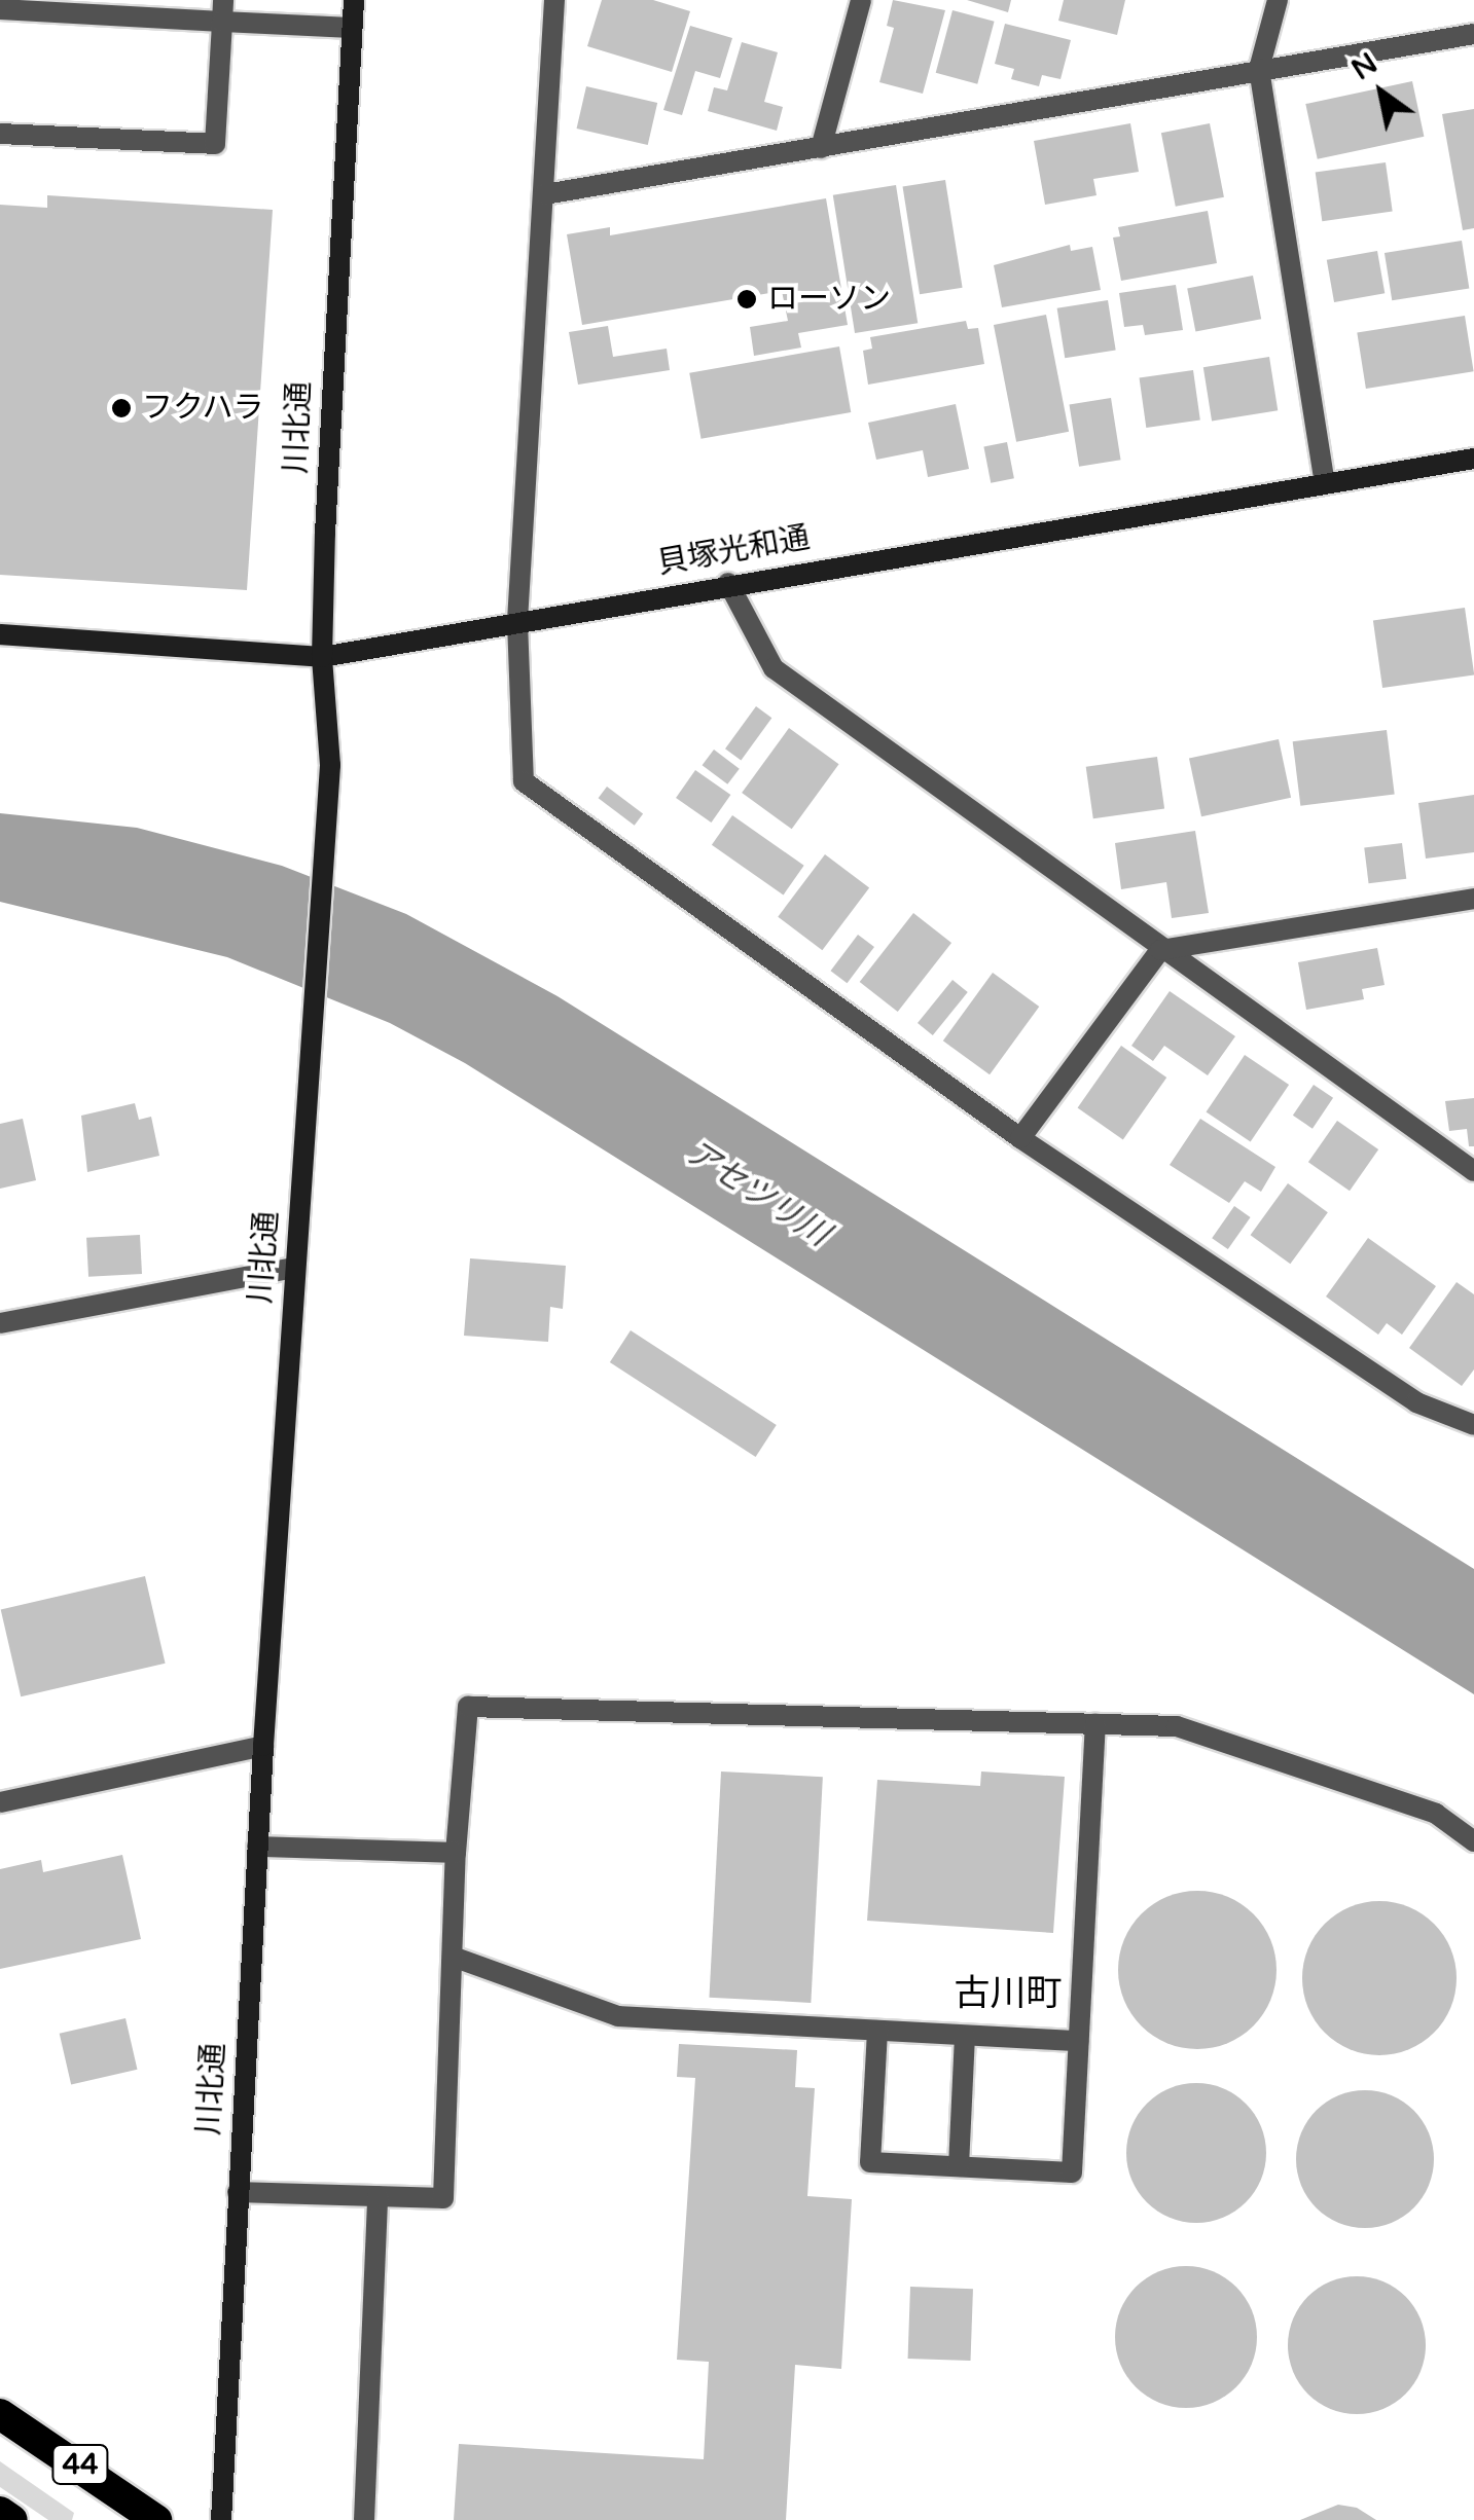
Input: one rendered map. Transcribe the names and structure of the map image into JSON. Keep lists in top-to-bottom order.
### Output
{
  "streets": {
    "highway": ["44"],
    "street": ["川北通", "貝塚光和通"]
  },
  "crossings": [
    ["川北通", "貝塚光和通"]
  ],
  "districts": ["古川町"],
  "water": ["アセツリ川"],
  "places": ["ローソン", "フクハラ"],
  "north": "top left"
}
